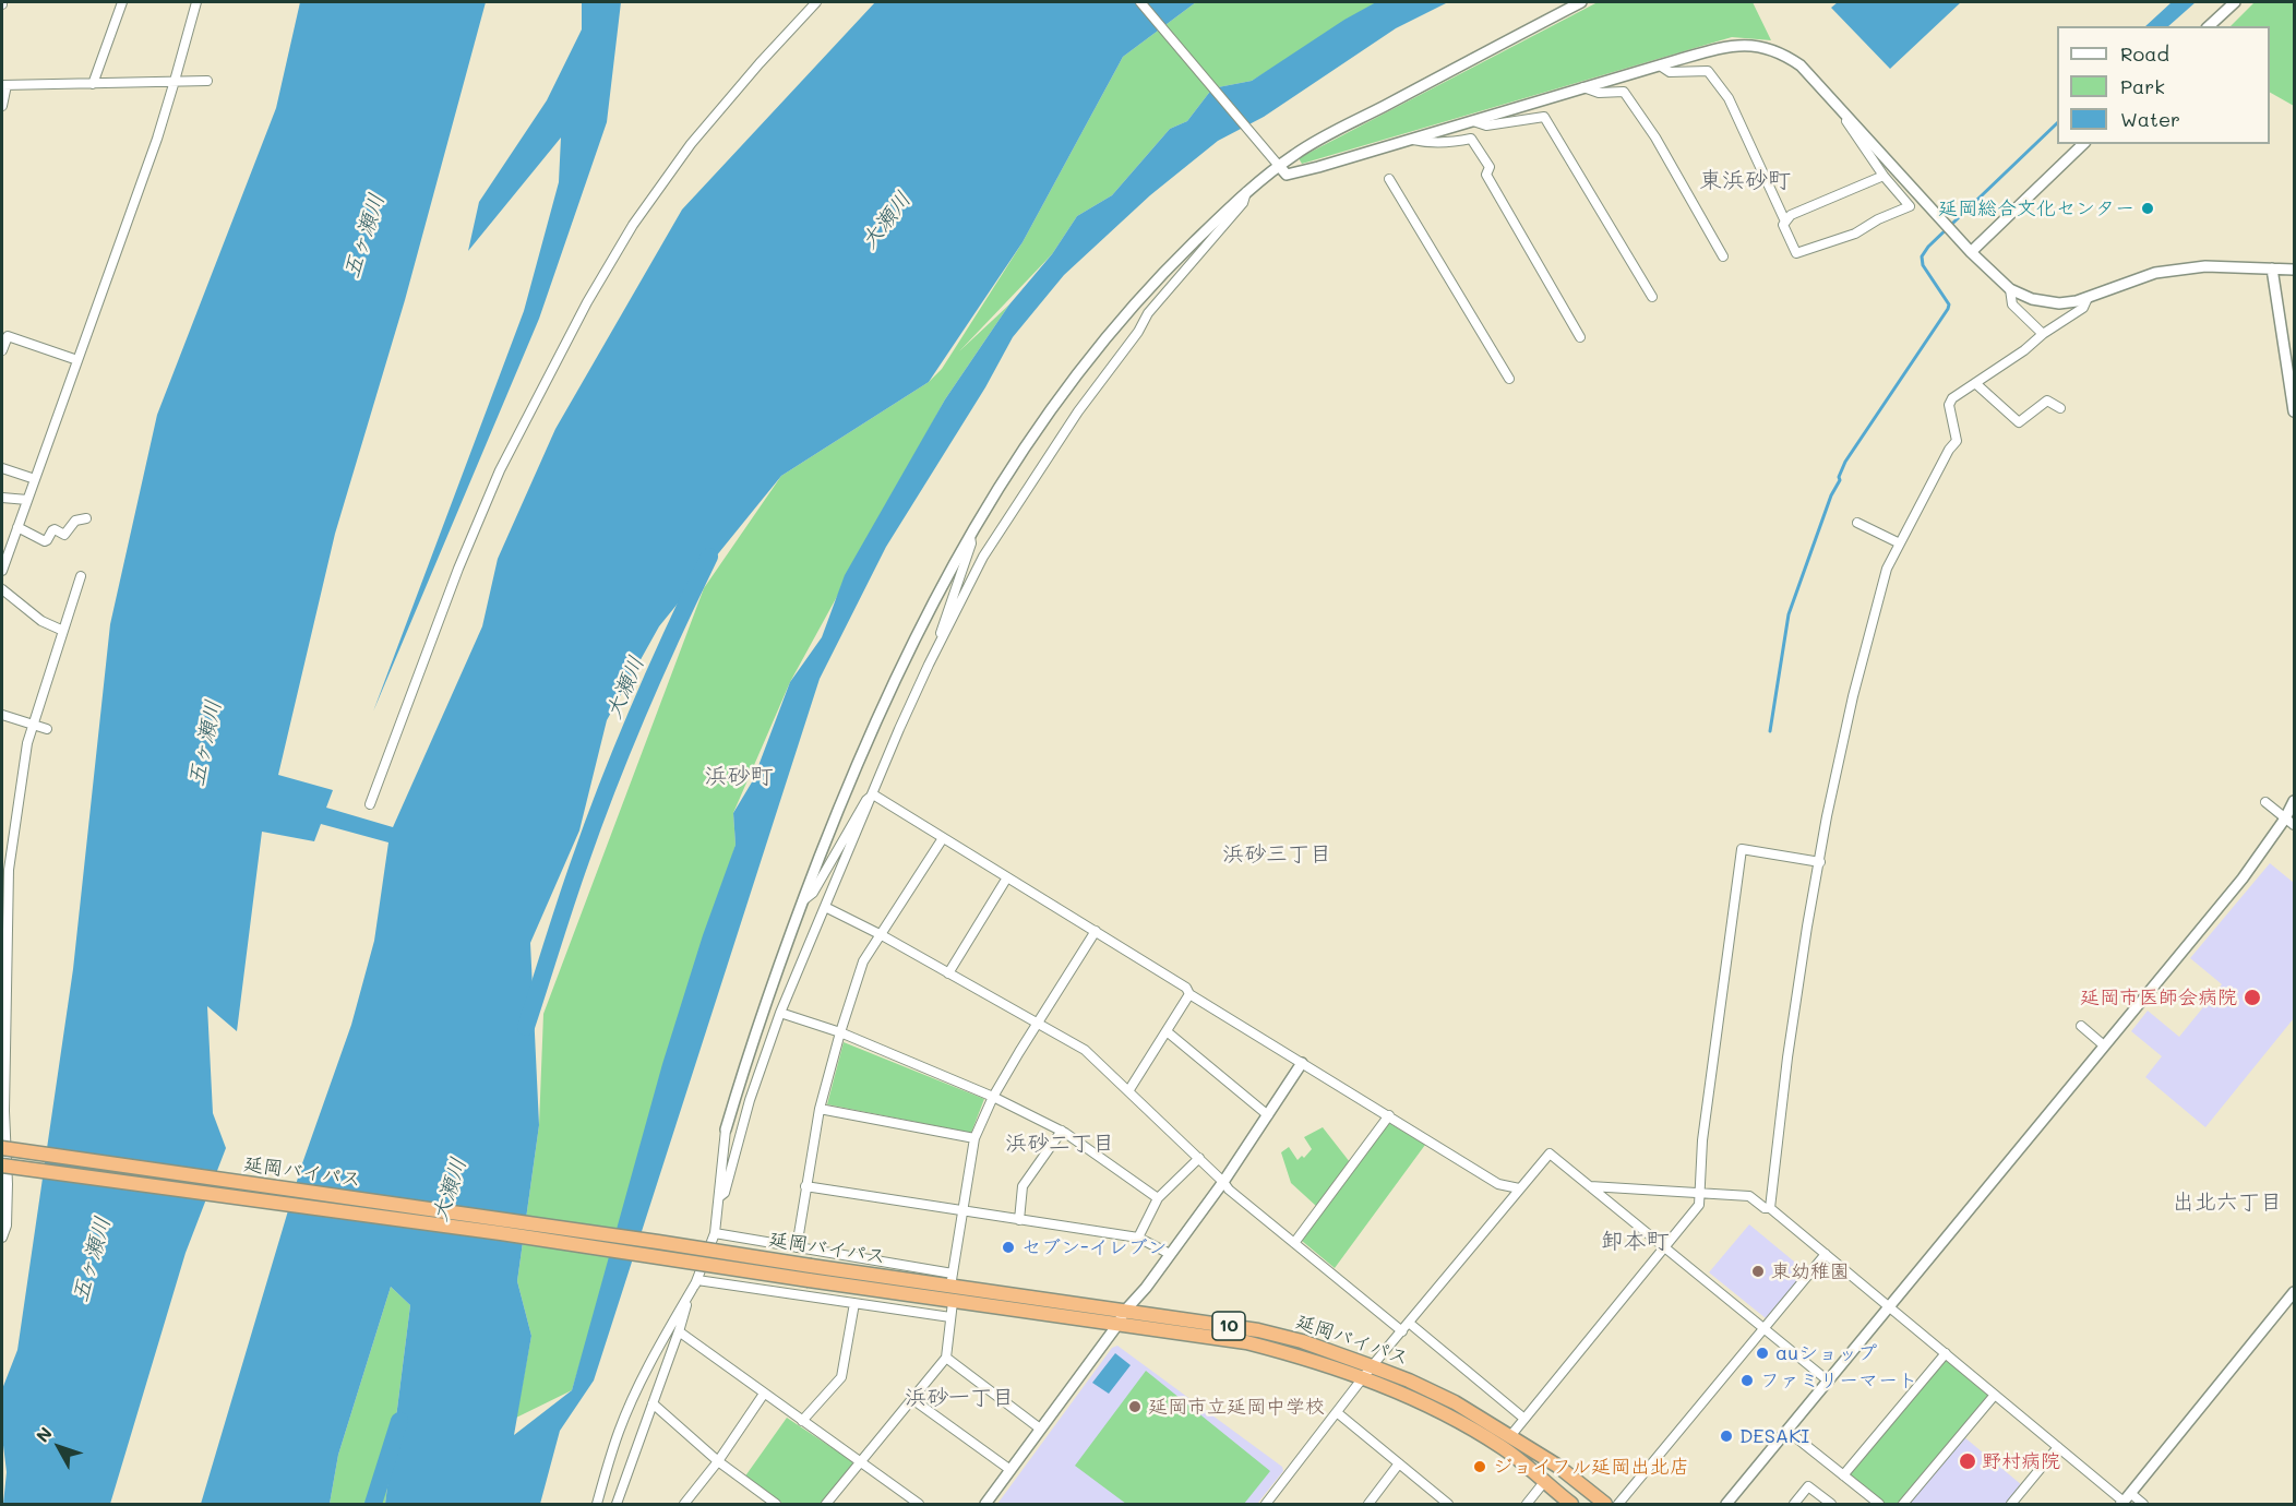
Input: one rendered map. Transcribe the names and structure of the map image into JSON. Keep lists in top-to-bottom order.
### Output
{
  "streets": {
    "highway": ["延岡バイパス", "10"]
  },
  "districts": [
    "東浜砂町",
    "浜砂町",
    "浜砂三丁目",
    "浜砂二丁目",
    "出北六丁目",
    "卸本町",
    "浜砂一丁目"
  ],
  "water": ["大瀬川", "五ヶ瀬川"],
  "places": [
    "延岡総合文化センター",
    "延岡市医師会病院",
    "セブン-イレブン",
    "東幼稚園",
    "auショップ",
    "ファミリーマート",
    "延岡市立延岡中学校",
    "DESAKI",
    "野村病院",
    "ジョイフル延岡出北店"
  ],
  "legend": ["Road", "Park", "Water"],
  "north": "top left"
}
